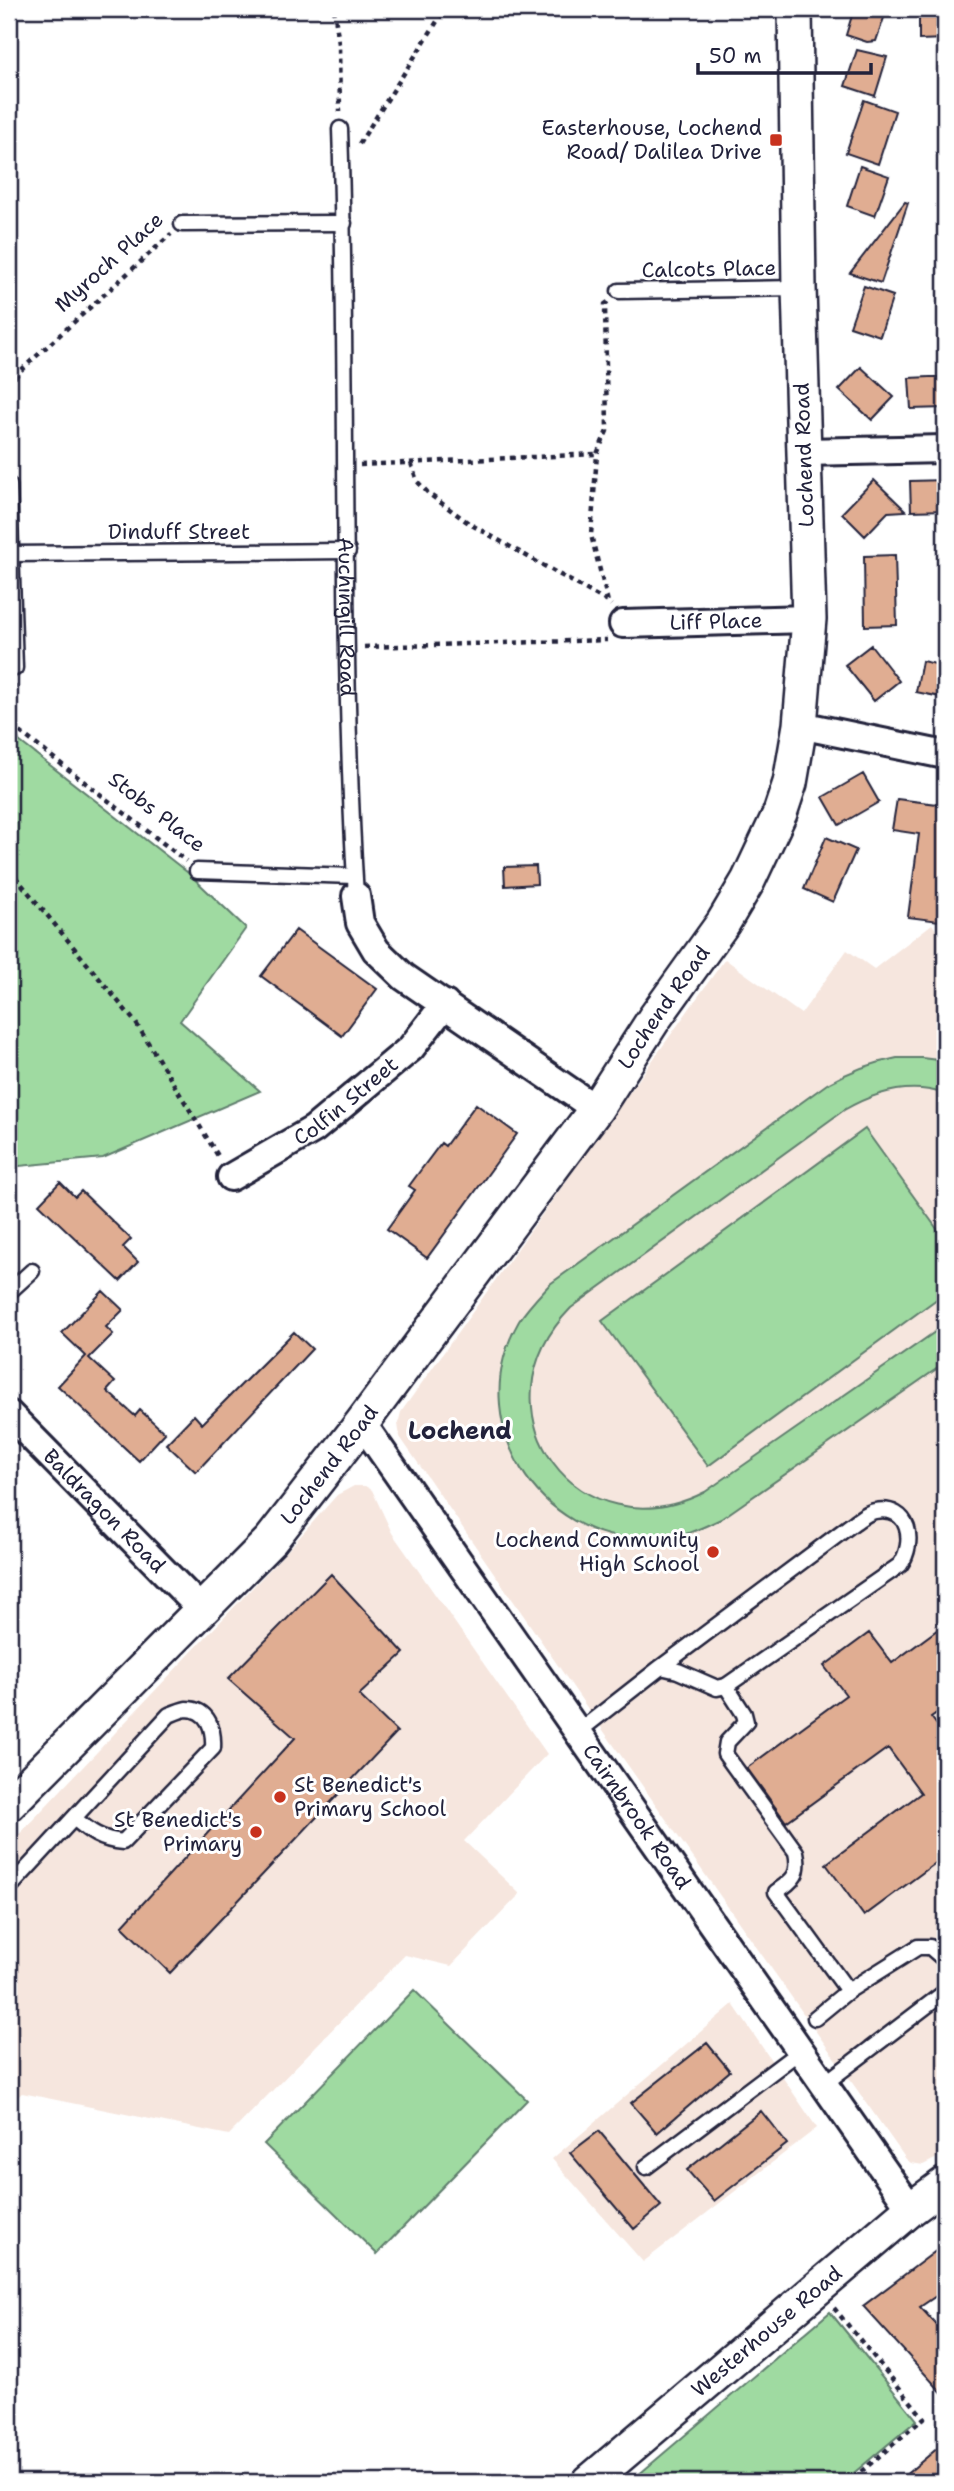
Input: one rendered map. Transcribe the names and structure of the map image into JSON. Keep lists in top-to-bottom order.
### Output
{
  "streets": {
    "street": [
      "Lochend Road",
      "Auchingill Road",
      "Liff Place",
      "Colfin Street",
      "Baldragon Road",
      "Cairnbrook Road",
      "Westerhouse Road"
    ],
    "lane": [
      "Myroch Place",
      "Calcots Place",
      "Dinduff Street",
      "Stobs Place"
    ]
  },
  "crossings": [
    ["Myroch Place", "Auchingill Road"],
    ["Calcots Place", "Lochend Road"],
    ["Lochend Road", "Auchingill Road"],
    ["Lochend Road", "Liff Place"],
    ["Lochend Road", "Baldragon Road"],
    ["Lochend Road", "Cairnbrook Road"],
    ["Dinduff Street", "Auchingill Road"],
    ["Auchingill Road", "Stobs Place"],
    ["Auchingill Road", "Colfin Street"],
    ["Cairnbrook Road", "Westerhouse Road"]
  ],
  "districts": ["Lochend"],
  "places": {
    "transit": ["Easterhouse, Lochend Road/ Dalilea Drive"],
    "other": ["Lochend Community High School", "St Benedict's Primary School", "St Benedict's Primary"]
  },
  "scale_bar": "50 m"
}
